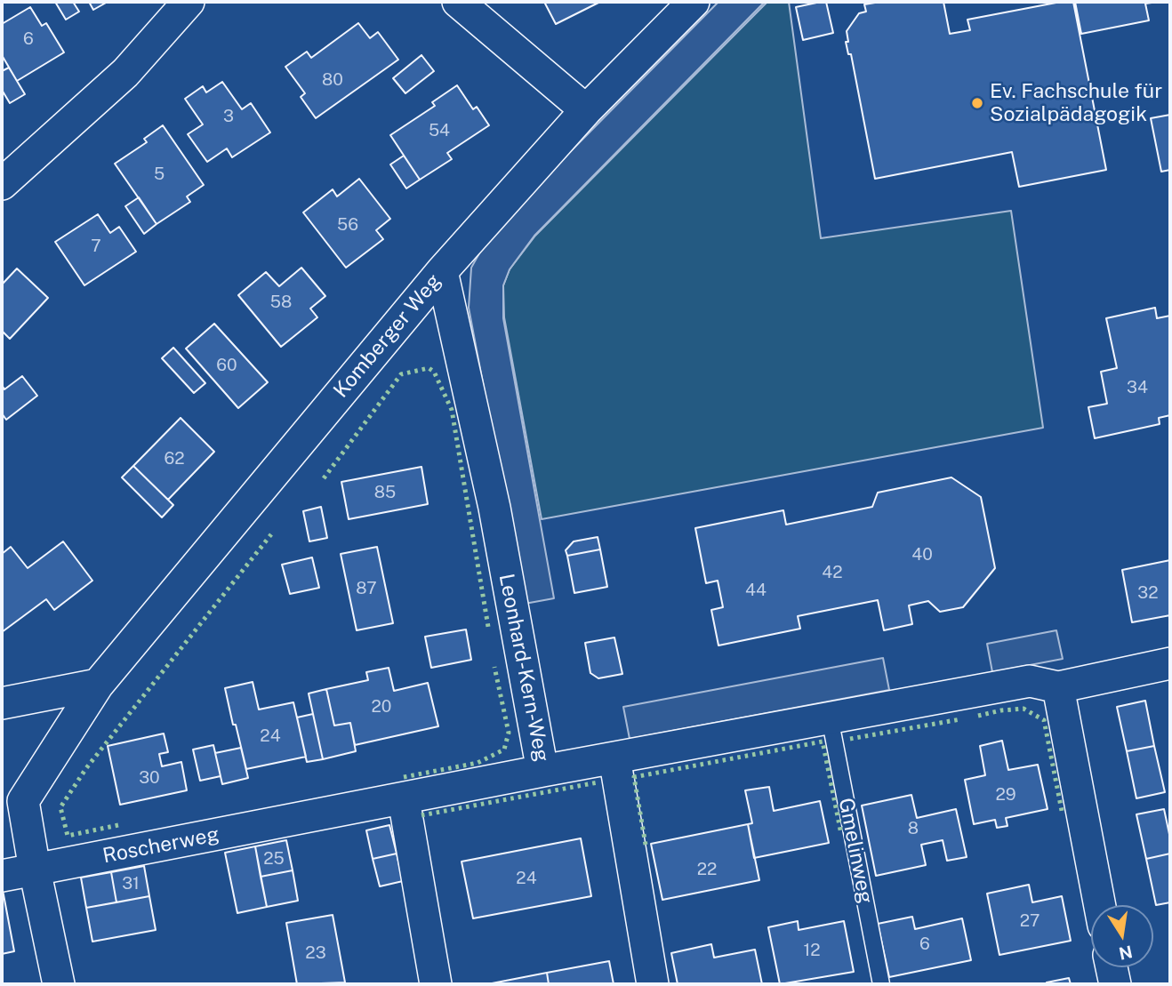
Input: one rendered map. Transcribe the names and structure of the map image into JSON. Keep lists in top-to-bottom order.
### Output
{
  "streets": {
    "street": ["Komberger Weg", "Leonhard-Kern-Weg", "Roscherweg"],
    "lane": ["Gmelinweg"]
  },
  "crossings": [
    ["Komberger Weg", "Leonhard-Kern-Weg"],
    ["Komberger Weg", "Roscherweg"],
    ["Leonhard-Kern-Weg", "Roscherweg"],
    ["Leonhard-Kern-Weg", "Gmelinweg"]
  ],
  "places": ["Ev. Fachschule für Sozialpädagogik"],
  "house_numbers": [
    "6",
    "80",
    "3",
    "54",
    "5",
    "56",
    "7",
    "58",
    "60",
    "34",
    "62",
    "85",
    "40",
    "42",
    "87",
    "44",
    "32",
    "20",
    "24",
    "30",
    "29",
    "8",
    "25",
    "22",
    "24",
    "31",
    "27",
    "6",
    "12",
    "23"
  ],
  "north": "bottom"
}
